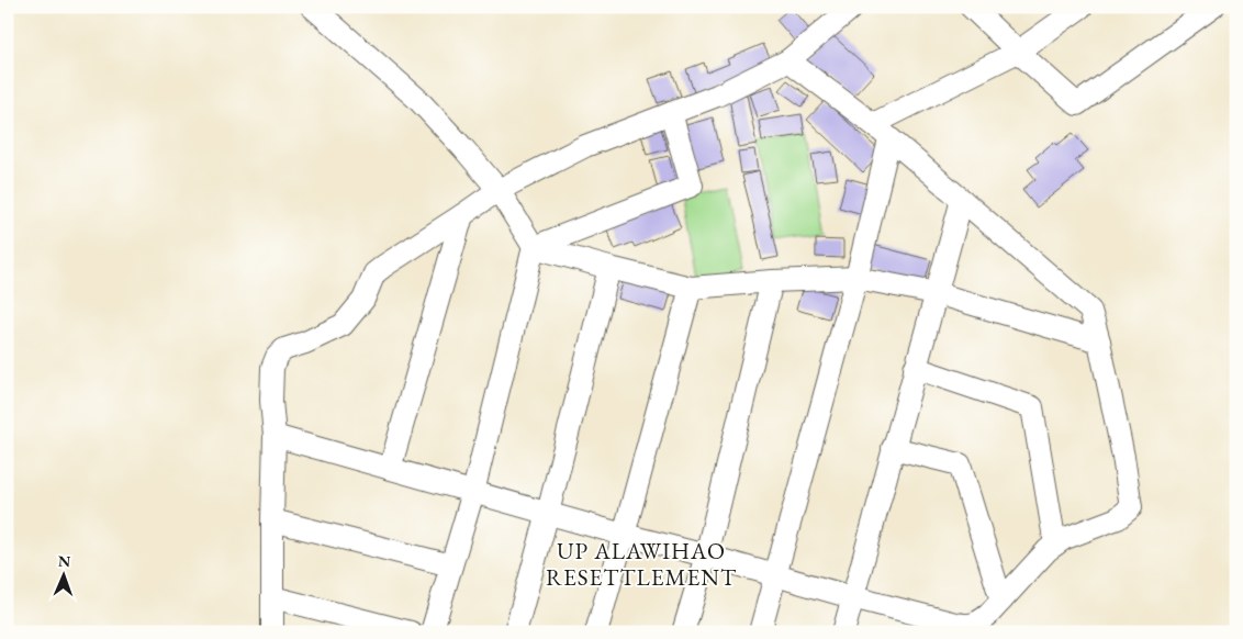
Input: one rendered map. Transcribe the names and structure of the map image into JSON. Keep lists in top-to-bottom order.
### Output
{
  "districts": ["UP ALAWIHAO RESETTLEMENT"],
  "north": "top"
}
